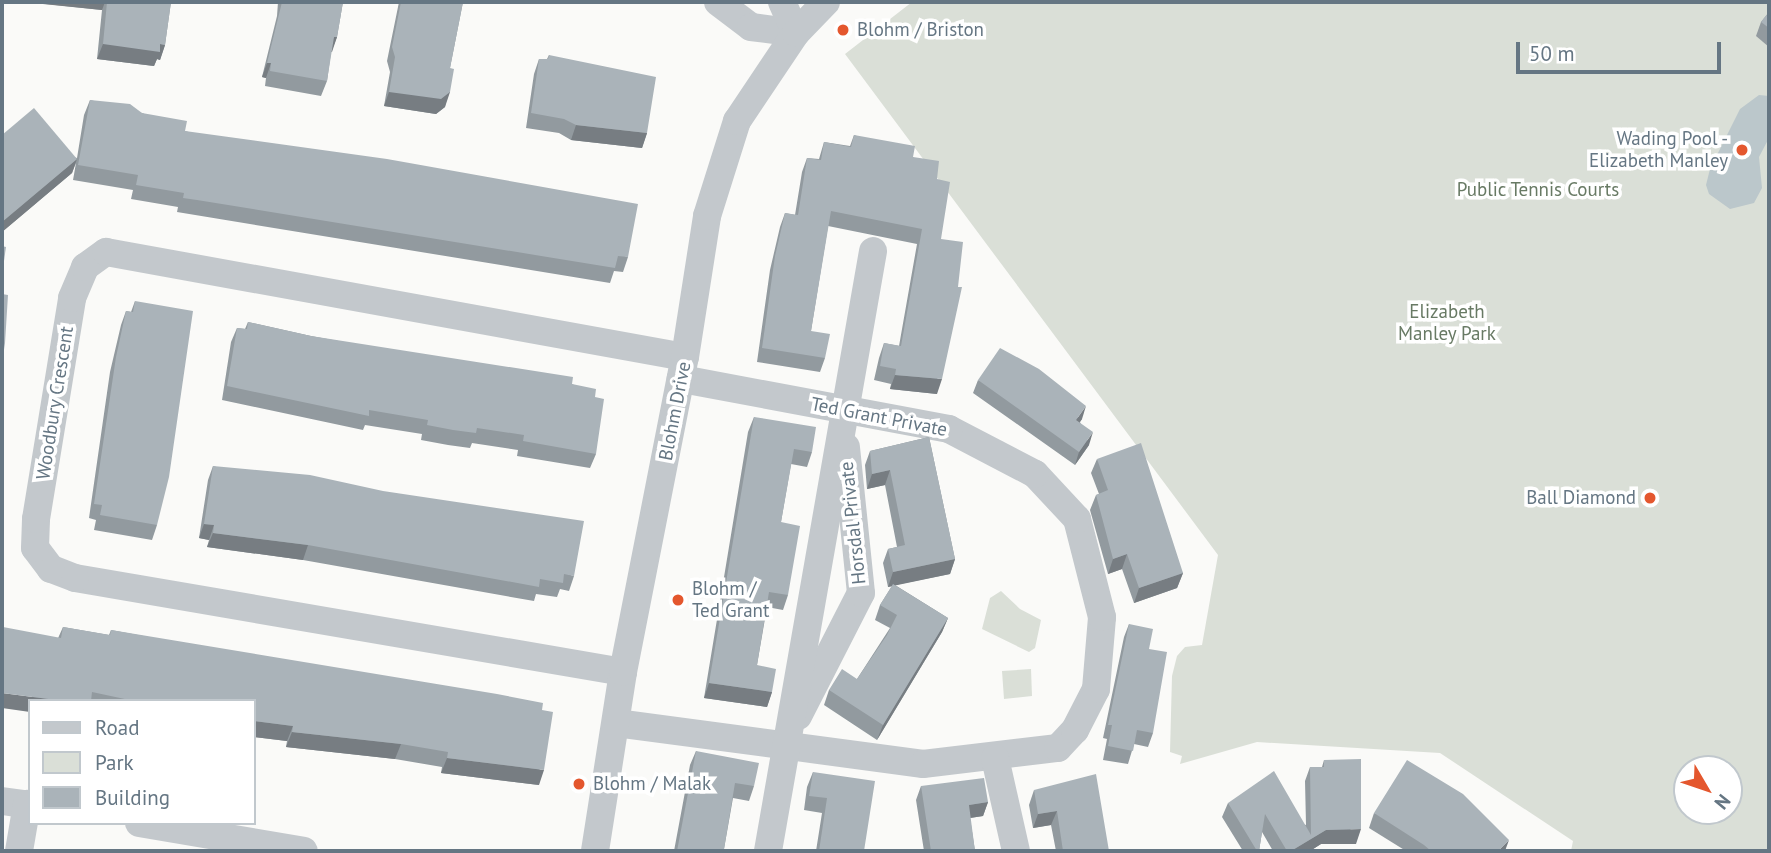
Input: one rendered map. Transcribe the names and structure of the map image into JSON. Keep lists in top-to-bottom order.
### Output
{
  "streets": {
    "street": [
      "Woodbury Crescent",
      "Blohm Drive",
      "Ted Grant Private",
      "Horsdal Private"
    ]
  },
  "crossings": [
    ["Woodbury Crescent", "Blohm Drive"],
    ["Woodbury Crescent", "Ted Grant Private"],
    ["Blohm Drive", "Ted Grant Private"],
    ["Ted Grant Private", "Horsdal Private"]
  ],
  "parks": ["Public Tennis Courts", "Elizabeth Manley Park"],
  "places": [
    "Blohm / Briston",
    "Wading Pool - Elizabeth Manley",
    "Ball Diamond",
    "Blohm / Ted Grant",
    "Blohm / Malak"
  ],
  "legend": ["Road", "Park", "Building"],
  "scale_bar": "50 m",
  "north": "bottom right"
}
